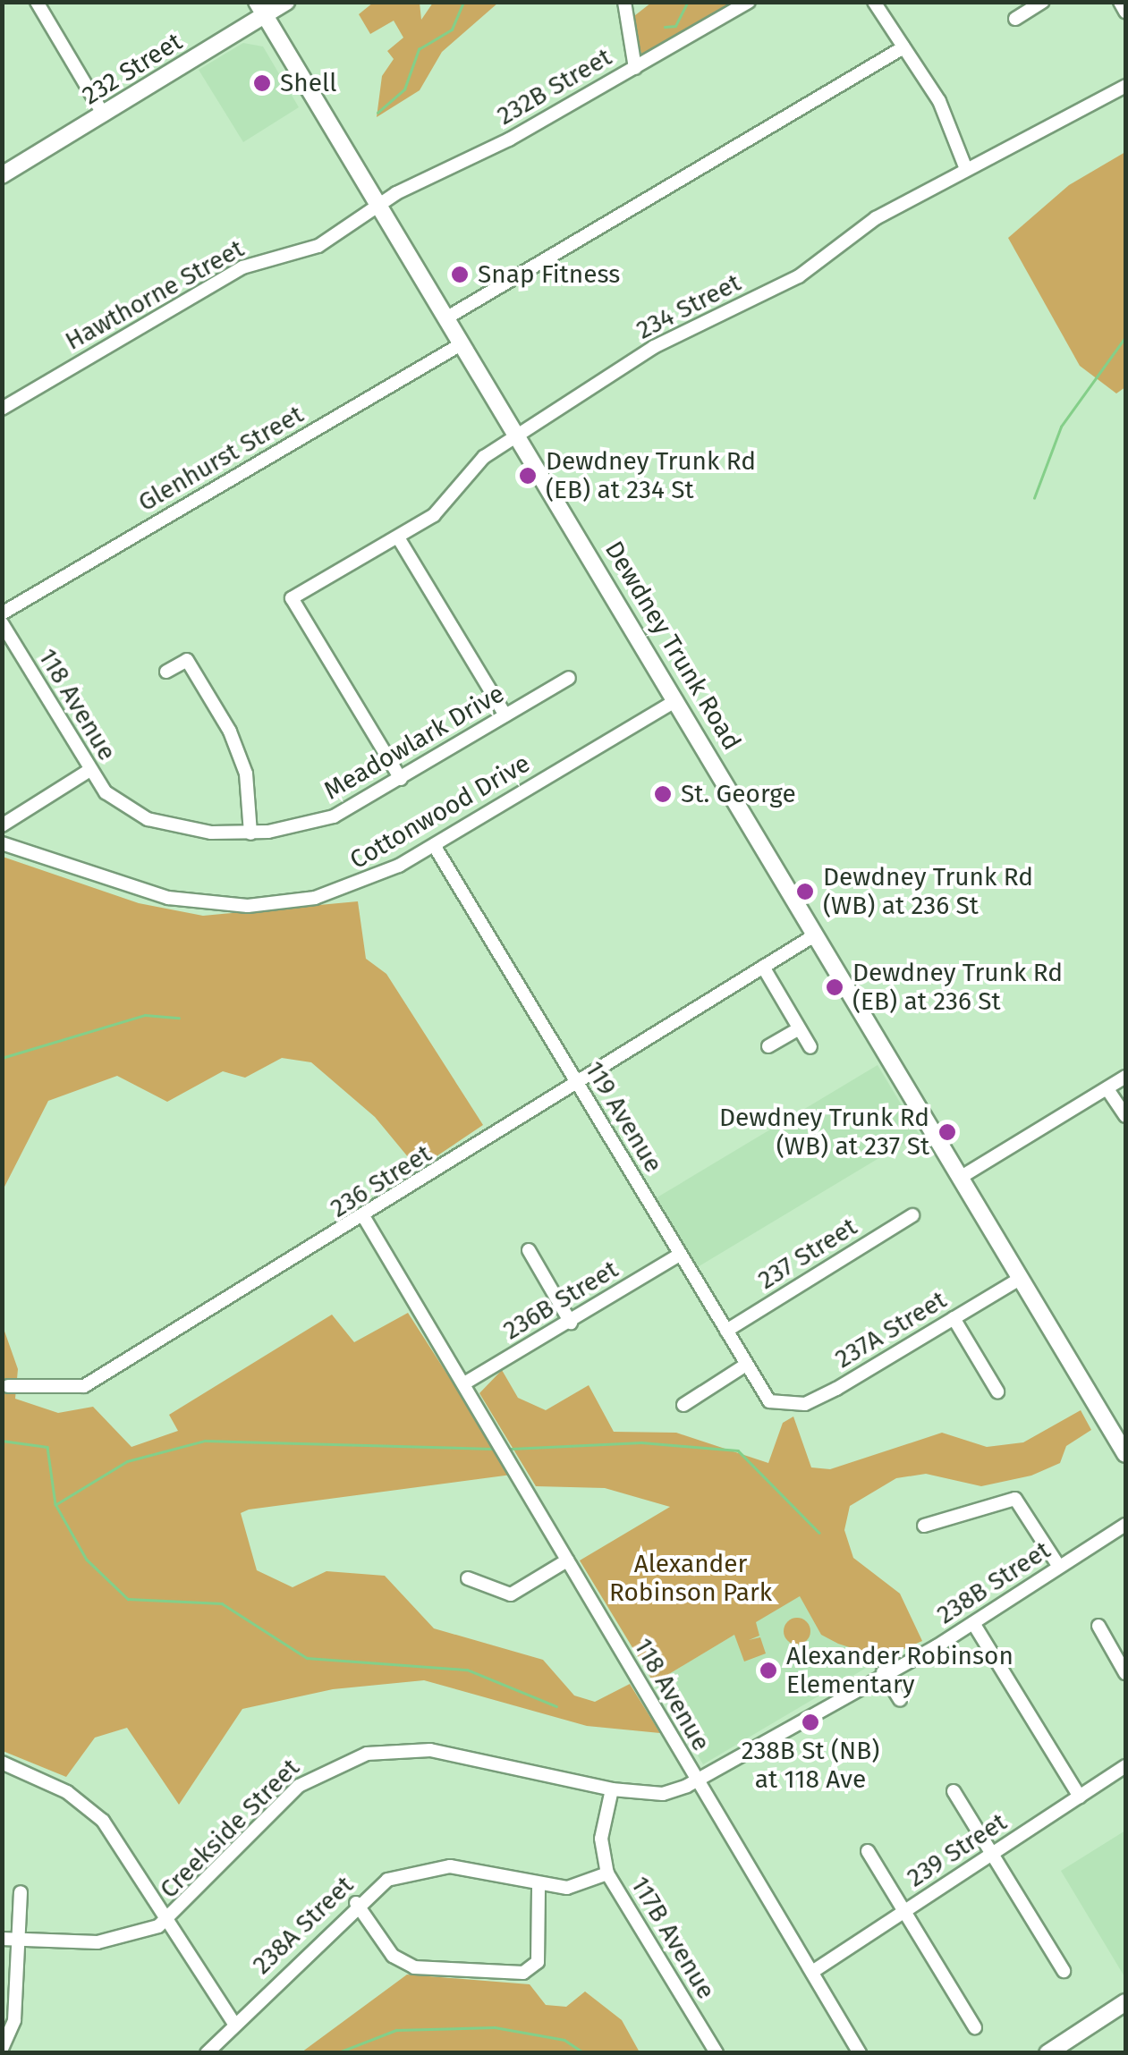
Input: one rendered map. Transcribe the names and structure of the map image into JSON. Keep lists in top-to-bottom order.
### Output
{
  "streets": {
    "main road": ["232 Street", "Dewdney Trunk Road"],
    "street": [
      "232B Street",
      "Hawthorne Street",
      "234 Street",
      "Glenhurst Street",
      "118 Avenue",
      "Meadowlark Drive",
      "Cottonwood Drive",
      "119 Avenue",
      "236 Street",
      "237 Street",
      "236B Street",
      "237A Street",
      "238B Street",
      "Creekside Street",
      "239 Street",
      "238A Street",
      "117B Avenue"
    ]
  },
  "crossings": [
    ["232 Street", "Dewdney Trunk Road"],
    ["232B Street", "Hawthorne Street"],
    ["232B Street", "Dewdney Trunk Road"],
    ["Hawthorne Street", "Dewdney Trunk Road"],
    ["234 Street", "Dewdney Trunk Road"],
    ["234 Street", "Meadowlark Drive"],
    ["Glenhurst Street", "Dewdney Trunk Road"],
    ["Dewdney Trunk Road", "Cottonwood Drive"],
    ["Dewdney Trunk Road", "236 Street"],
    ["Dewdney Trunk Road", "237A Street"],
    ["118 Avenue", "Meadowlark Drive"],
    ["118 Avenue", "236 Street"],
    ["118 Avenue", "236B Street"],
    ["118 Avenue", "238B Street"],
    ["118 Avenue", "Creekside Street"],
    ["118 Avenue", "239 Street"],
    ["Cottonwood Drive", "119 Avenue"],
    ["119 Avenue", "236 Street"],
    ["119 Avenue", "237 Street"],
    ["119 Avenue", "236B Street"],
    ["119 Avenue", "237A Street"],
    ["238B Street", "Creekside Street"],
    ["Creekside Street", "117B Avenue"],
    ["238A Street", "117B Avenue"]
  ],
  "parks": ["Alexander Robinson Park"],
  "places": [
    "Shell",
    "Snap Fitness",
    "Dewdney Trunk Rd (EB) at 234 St",
    "St. George",
    "Dewdney Trunk Rd (WB) at 236 St",
    "Dewdney Trunk Rd (EB) at 236 St",
    "Dewdney Trunk Rd (WB) at 237 St",
    "Alexander Robinson Elementary",
    "238B St (NB) at 118 Ave"
  ]
}
